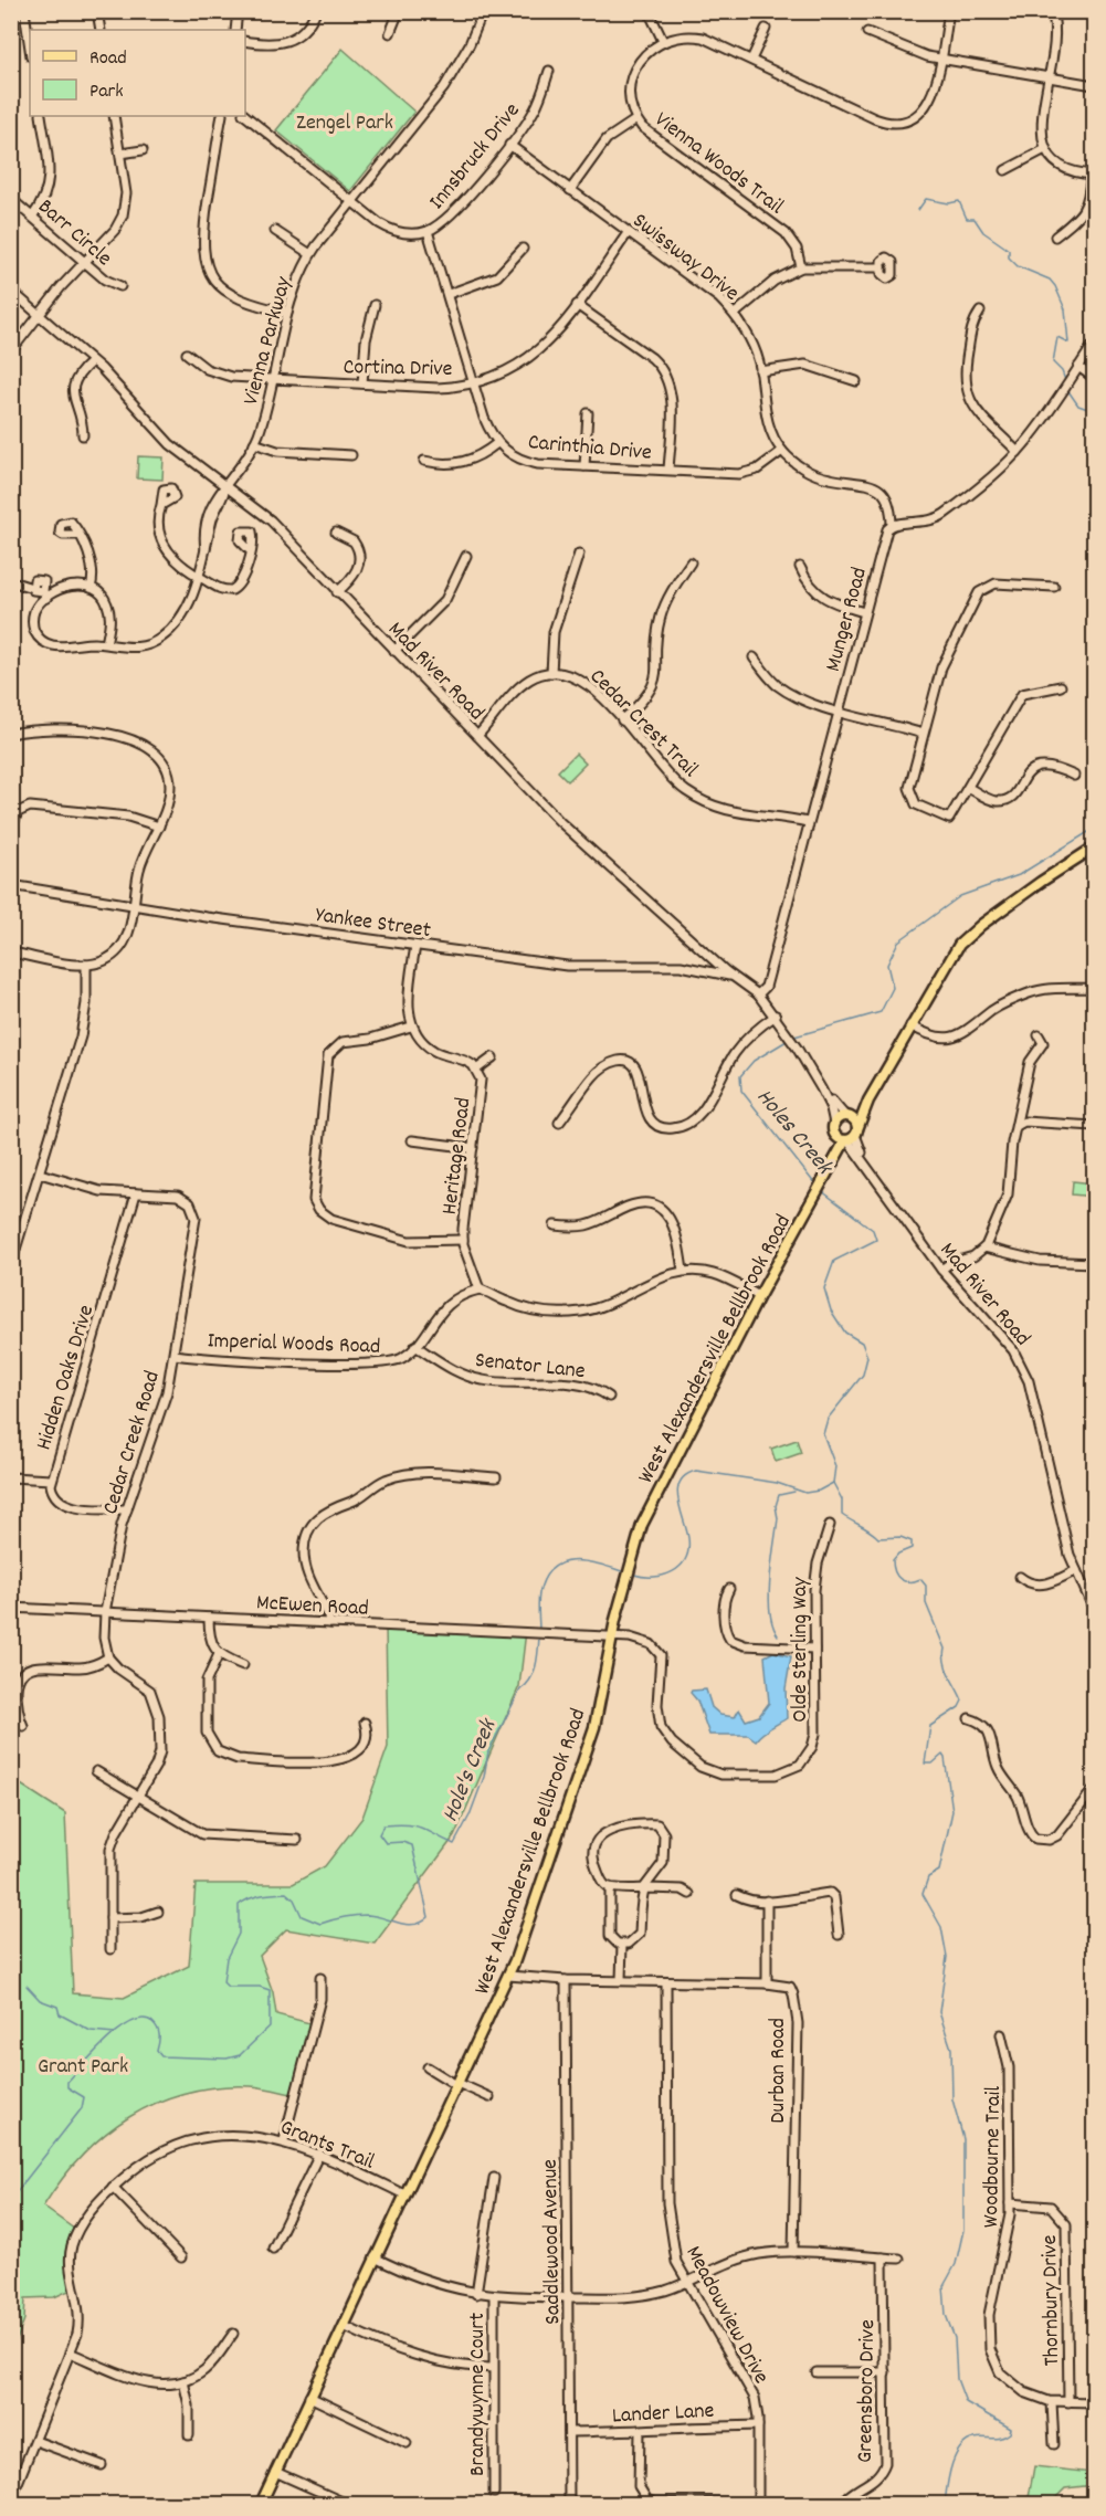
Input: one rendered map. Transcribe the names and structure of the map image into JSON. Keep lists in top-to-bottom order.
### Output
{
  "streets": {
    "main road": ["West Alexandersville Bellbrook Road"],
    "street": [
      "Innsbruck Drive",
      "Vienna Woods Trail",
      "Barr Circle",
      "Swissway Drive",
      "Vienna Parkway",
      "Cortina Drive",
      "Carinthia Drive",
      "Munger Road",
      "Mad River Road",
      "Cedar Crest Trail",
      "Yankee Street",
      "Heritage Road",
      "Imperial Woods Road",
      "Senator Lane",
      "Hidden Oaks Drive",
      "Cedar Creek Road",
      "McEwen Road",
      "Olde Sterling Way",
      "Durban Road",
      "Grants Trail",
      "Woodbourne Trail",
      "Saddlewood Avenue",
      "Thornbury Drive",
      "Meadowview Drive",
      "Greensboro Drive",
      "Brandywynne Court",
      "Lander Lane"
    ]
  },
  "crossings": [
    ["Innsbruck Drive", "Swissway Drive"],
    ["Innsbruck Drive", "Vienna Parkway"],
    ["Innsbruck Drive", "Carinthia Drive"],
    ["Swissway Drive", "Cortina Drive"],
    ["Swissway Drive", "Carinthia Drive"],
    ["Swissway Drive", "Munger Road"],
    ["Vienna Parkway", "Cortina Drive"],
    ["Vienna Parkway", "Mad River Road"],
    ["Cortina Drive", "Carinthia Drive"],
    ["Munger Road", "Mad River Road"],
    ["Munger Road", "Cedar Crest Trail"],
    ["Mad River Road", "Yankee Street"],
    ["Mad River Road", "West Alexandersville Bellbrook Road"],
    ["Heritage Road", "Imperial Woods Road"],
    ["Imperial Woods Road", "Senator Lane"],
    ["Imperial Woods Road", "Cedar Creek Road"],
    ["West Alexandersville Bellbrook Road", "McEwen Road"],
    ["West Alexandersville Bellbrook Road", "Olde Sterling Way"],
    ["West Alexandersville Bellbrook Road", "Durban Road"],
    ["West Alexandersville Bellbrook Road", "Grants Trail"],
    ["Hidden Oaks Drive", "Cedar Creek Road"],
    ["Cedar Creek Road", "McEwen Road"],
    ["McEwen Road", "Olde Sterling Way"],
    ["Durban Road", "Saddlewood Avenue"],
    ["Durban Road", "Meadowview Drive"],
    ["Woodbourne Trail", "Thornbury Drive"],
    ["Saddlewood Avenue", "Lander Lane"],
    ["Meadowview Drive", "Lander Lane"]
  ],
  "water": ["Holes Creek", "Hole's Creek"],
  "parks": ["Zengel Park", "Grant Park"],
  "legend": ["Road", "Park"]
}
